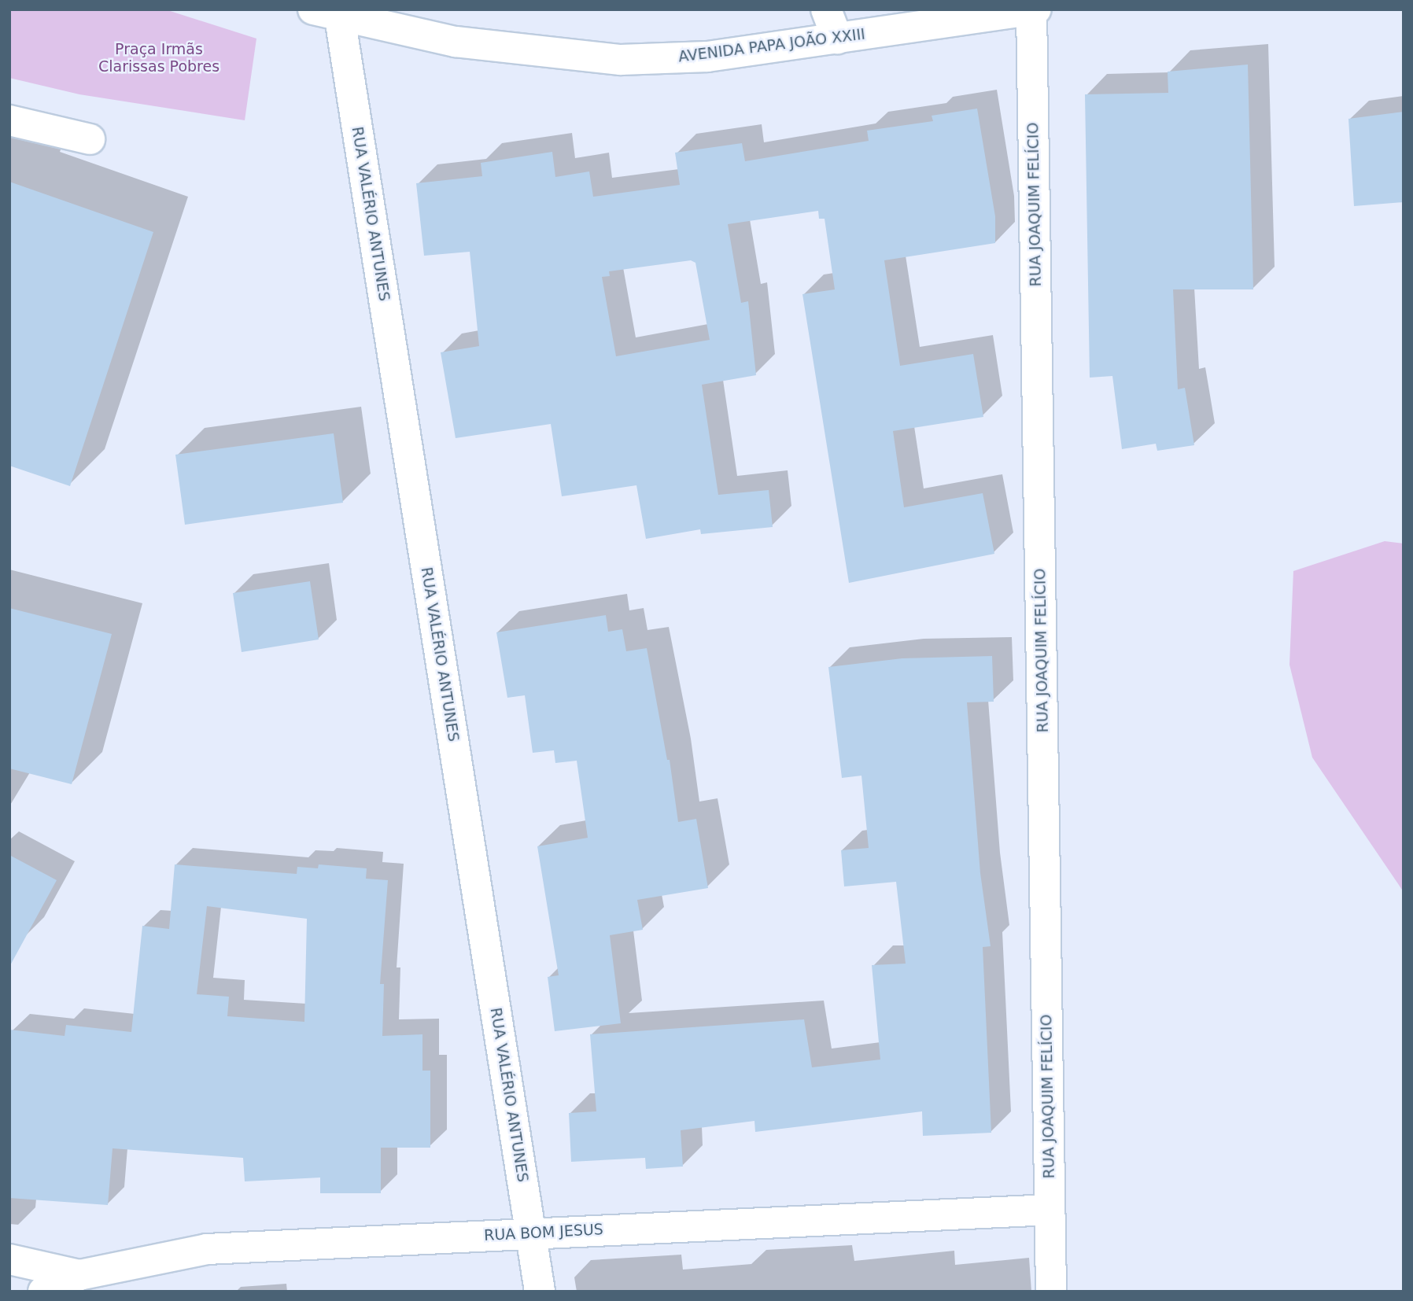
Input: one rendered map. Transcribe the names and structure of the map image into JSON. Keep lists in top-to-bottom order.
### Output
{
  "streets": {
    "street": [
      "AVENIDA PAPA JOÃO XXIII",
      "RUA JOAQUIM FELÍCIO",
      "RUA VALÉRIO ANTUNES",
      "RUA BOM JESUS"
    ]
  },
  "crossings": [
    ["AVENIDA PAPA JOÃO XXIII", "RUA JOAQUIM FELÍCIO"],
    ["AVENIDA PAPA JOÃO XXIII", "RUA VALÉRIO ANTUNES"],
    ["RUA JOAQUIM FELÍCIO", "RUA BOM JESUS"],
    ["RUA VALÉRIO ANTUNES", "RUA BOM JESUS"]
  ],
  "parks": ["Praça Irmãs Clarissas Pobres"]
}
